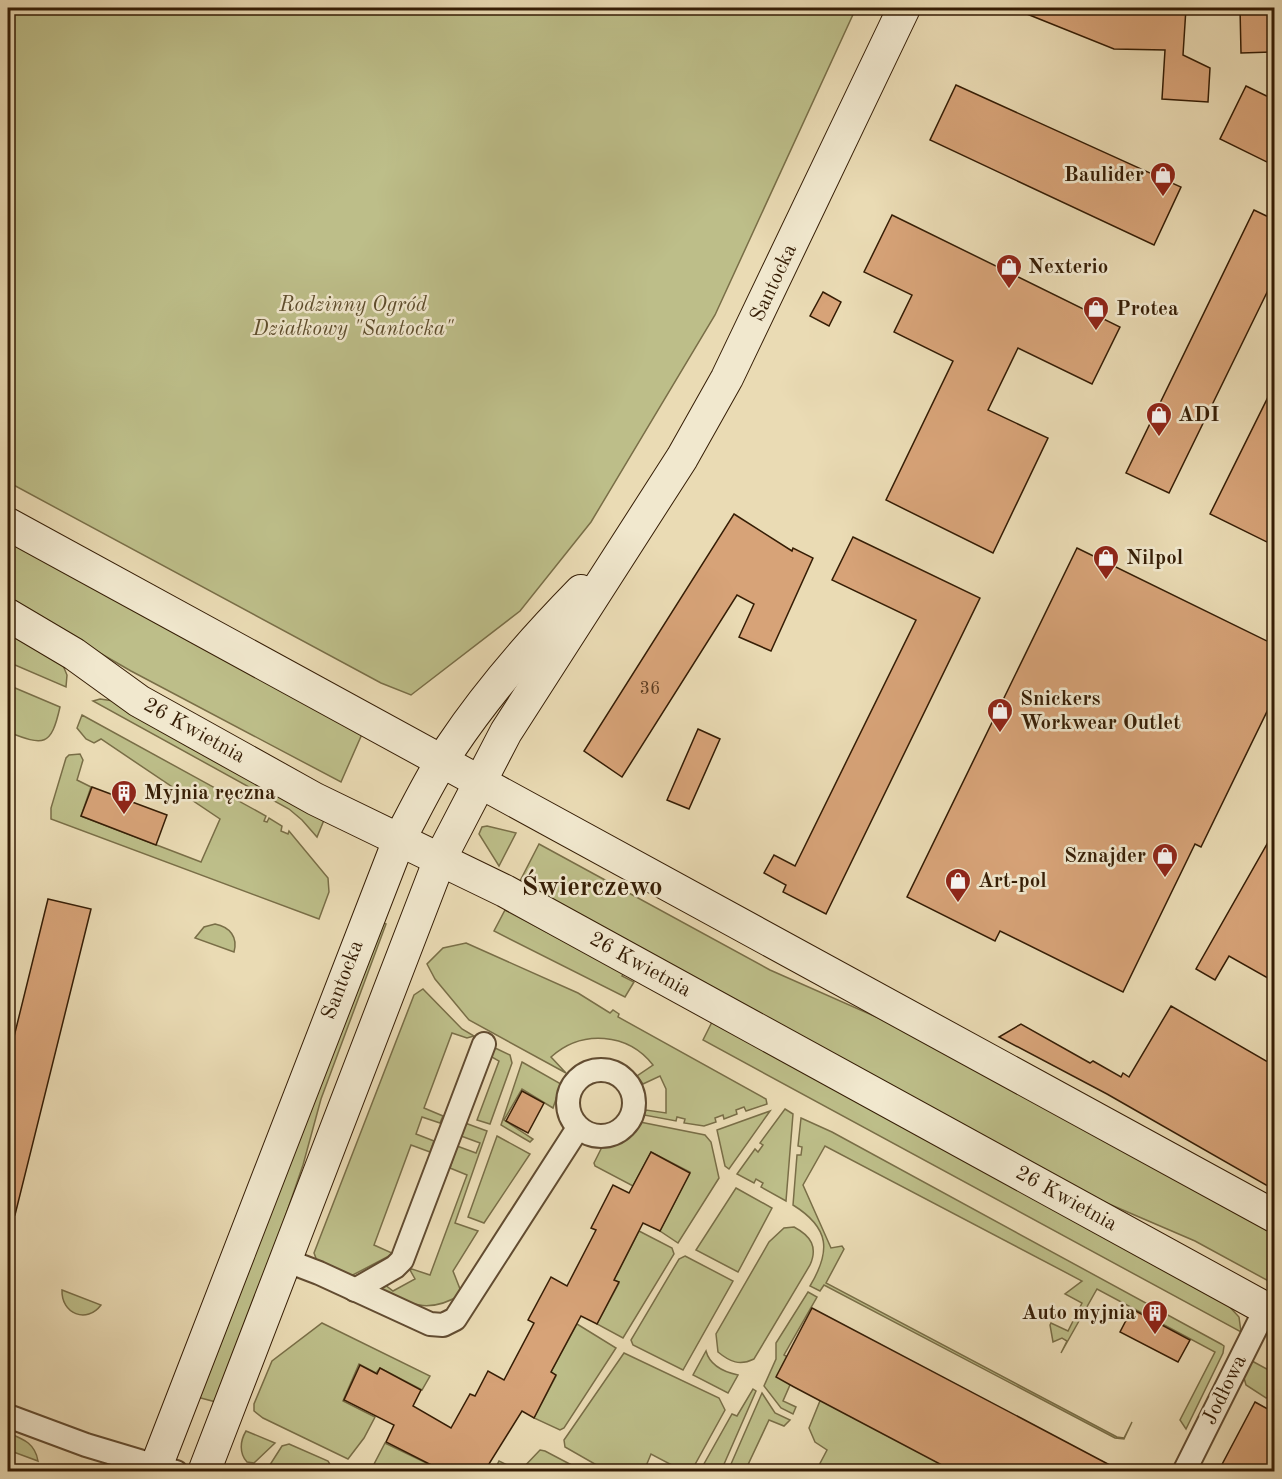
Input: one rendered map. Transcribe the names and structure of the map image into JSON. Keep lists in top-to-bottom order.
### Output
{
  "streets": {
    "street": ["Santocka", "26 Kwietnia", "Jodłowa"]
  },
  "crossings": [
    ["Santocka", "26 Kwietnia"],
    ["26 Kwietnia", "Jodłowa"]
  ],
  "districts": ["Świerczewo"],
  "parks": ["Rodzinny Ogród Działkowy \"Santocka\""],
  "places": {
    "shop": [
      "Baulider",
      "Nexterio",
      "Protea",
      "ADI",
      "Nilpol",
      "Snickers Workwear Outlet",
      "Sznajder",
      "Art-pol"
    ],
    "building": ["Myjnia ręczna", "Auto myjnia"]
  },
  "house_numbers": ["36"]
}
